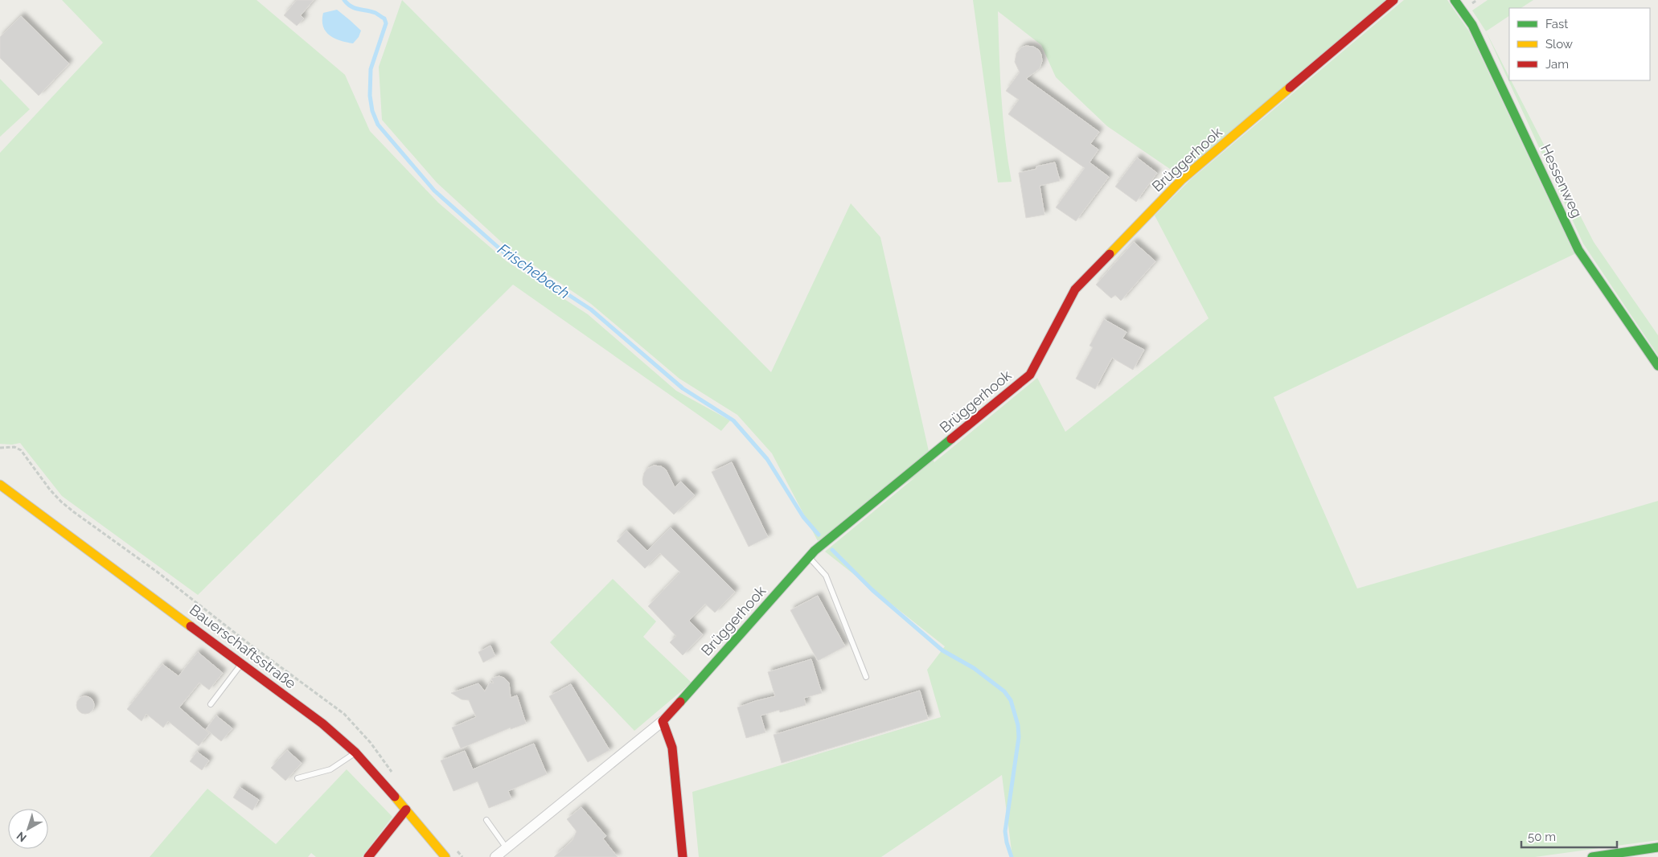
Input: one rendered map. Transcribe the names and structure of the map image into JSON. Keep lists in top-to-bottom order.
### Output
{
  "streets": {
    "street": ["Brüggerhook", "Hessenweg", "Bauerschaftsstraße"]
  },
  "water": ["Frischebach"],
  "legend": ["Fast", "Slow", "Jam"],
  "scale_bar": "50 m",
  "north": "bottom left"
}
